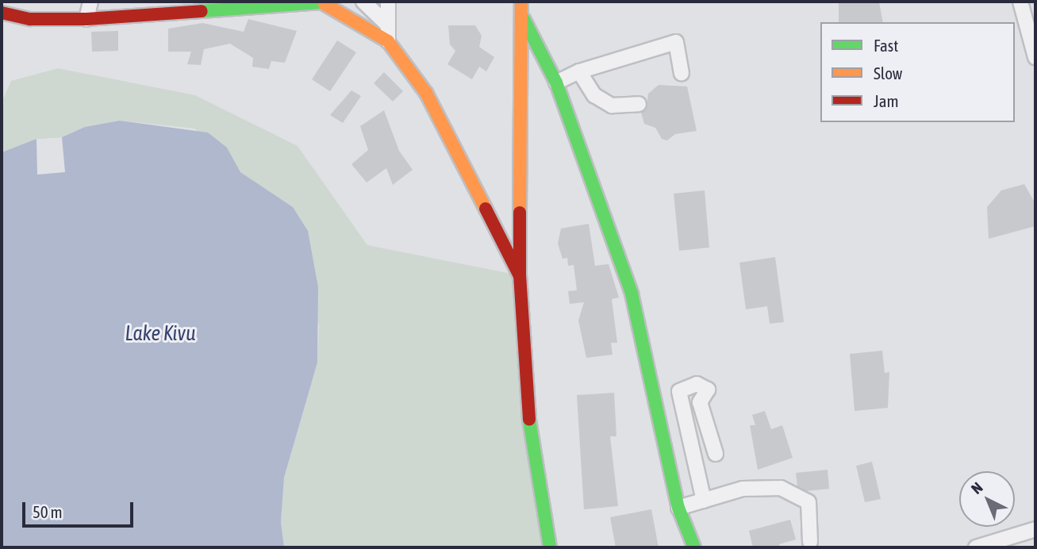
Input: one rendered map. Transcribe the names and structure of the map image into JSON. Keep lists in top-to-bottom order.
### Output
{
  "water": ["Lake Kivu"],
  "legend": ["Fast", "Slow", "Jam"],
  "scale_bar": "50 m",
  "north": "top left"
}
